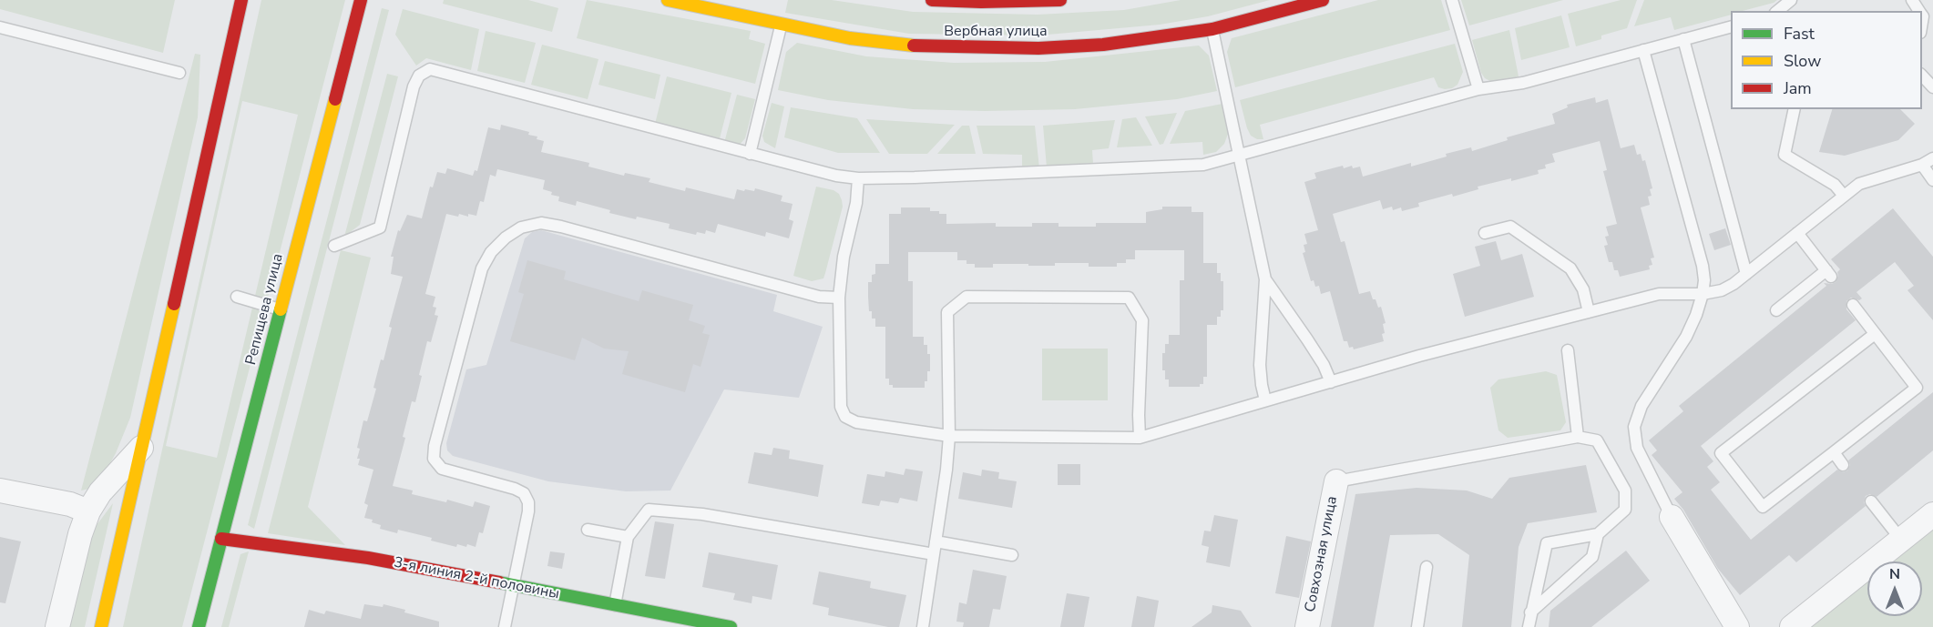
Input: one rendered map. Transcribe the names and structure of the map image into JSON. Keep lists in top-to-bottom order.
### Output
{
  "streets": {
    "main road": ["Вербная улица", "Репищева улица", "3-я линия 2-й половины"],
    "street": ["Совхозная улица"]
  },
  "crossings": [
    ["Репищева улица", "3-я линия 2-й половины"]
  ],
  "legend": ["Fast", "Slow", "Jam"],
  "north": "top"
}
